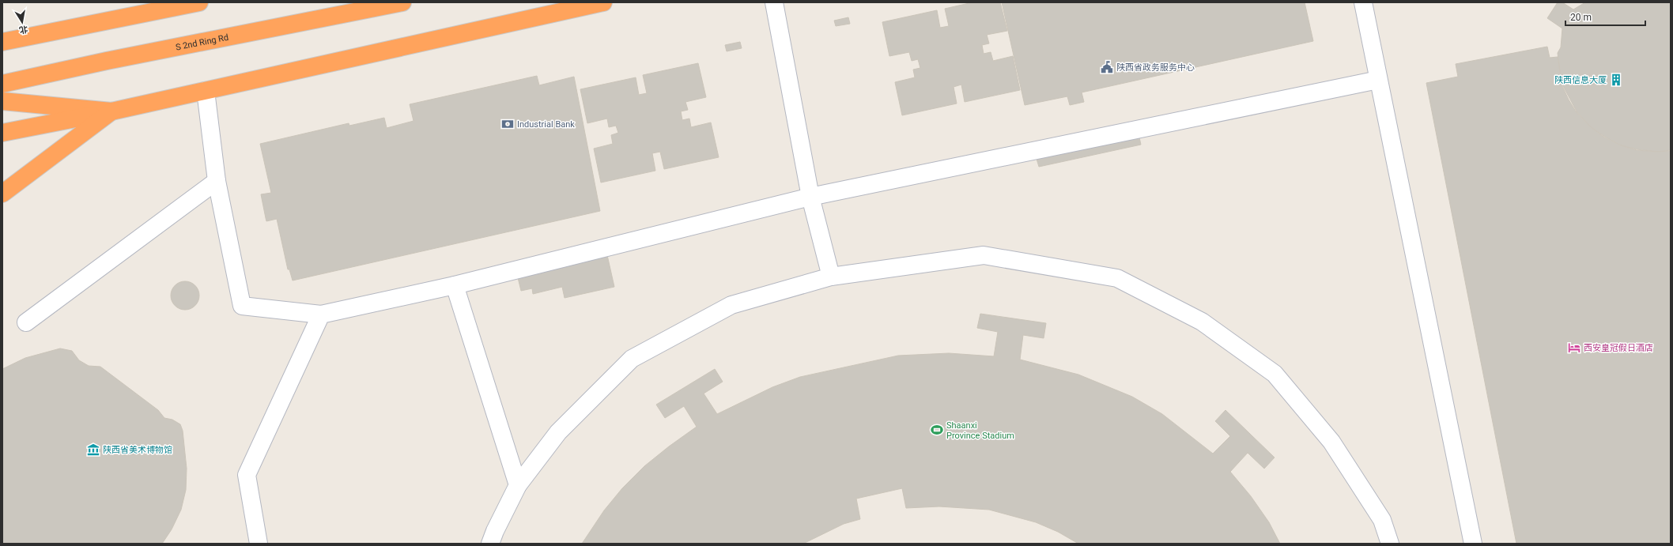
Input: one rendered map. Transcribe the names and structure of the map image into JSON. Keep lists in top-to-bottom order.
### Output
{
  "streets": {
    "highway": ["S 2nd Ring Rd"]
  },
  "places": {
    "public building": ["陕西省政务服务中心"],
    "building": ["陕西信息大厦"],
    "bank": ["Industrial Bank"],
    "hotel": ["西安皇冠假日酒店"],
    "sports": ["Shaanxi Province Stadium"],
    "museum": ["陕西省美术博物馆"]
  },
  "scale_bar": "20 m",
  "north": "bottom"
}
